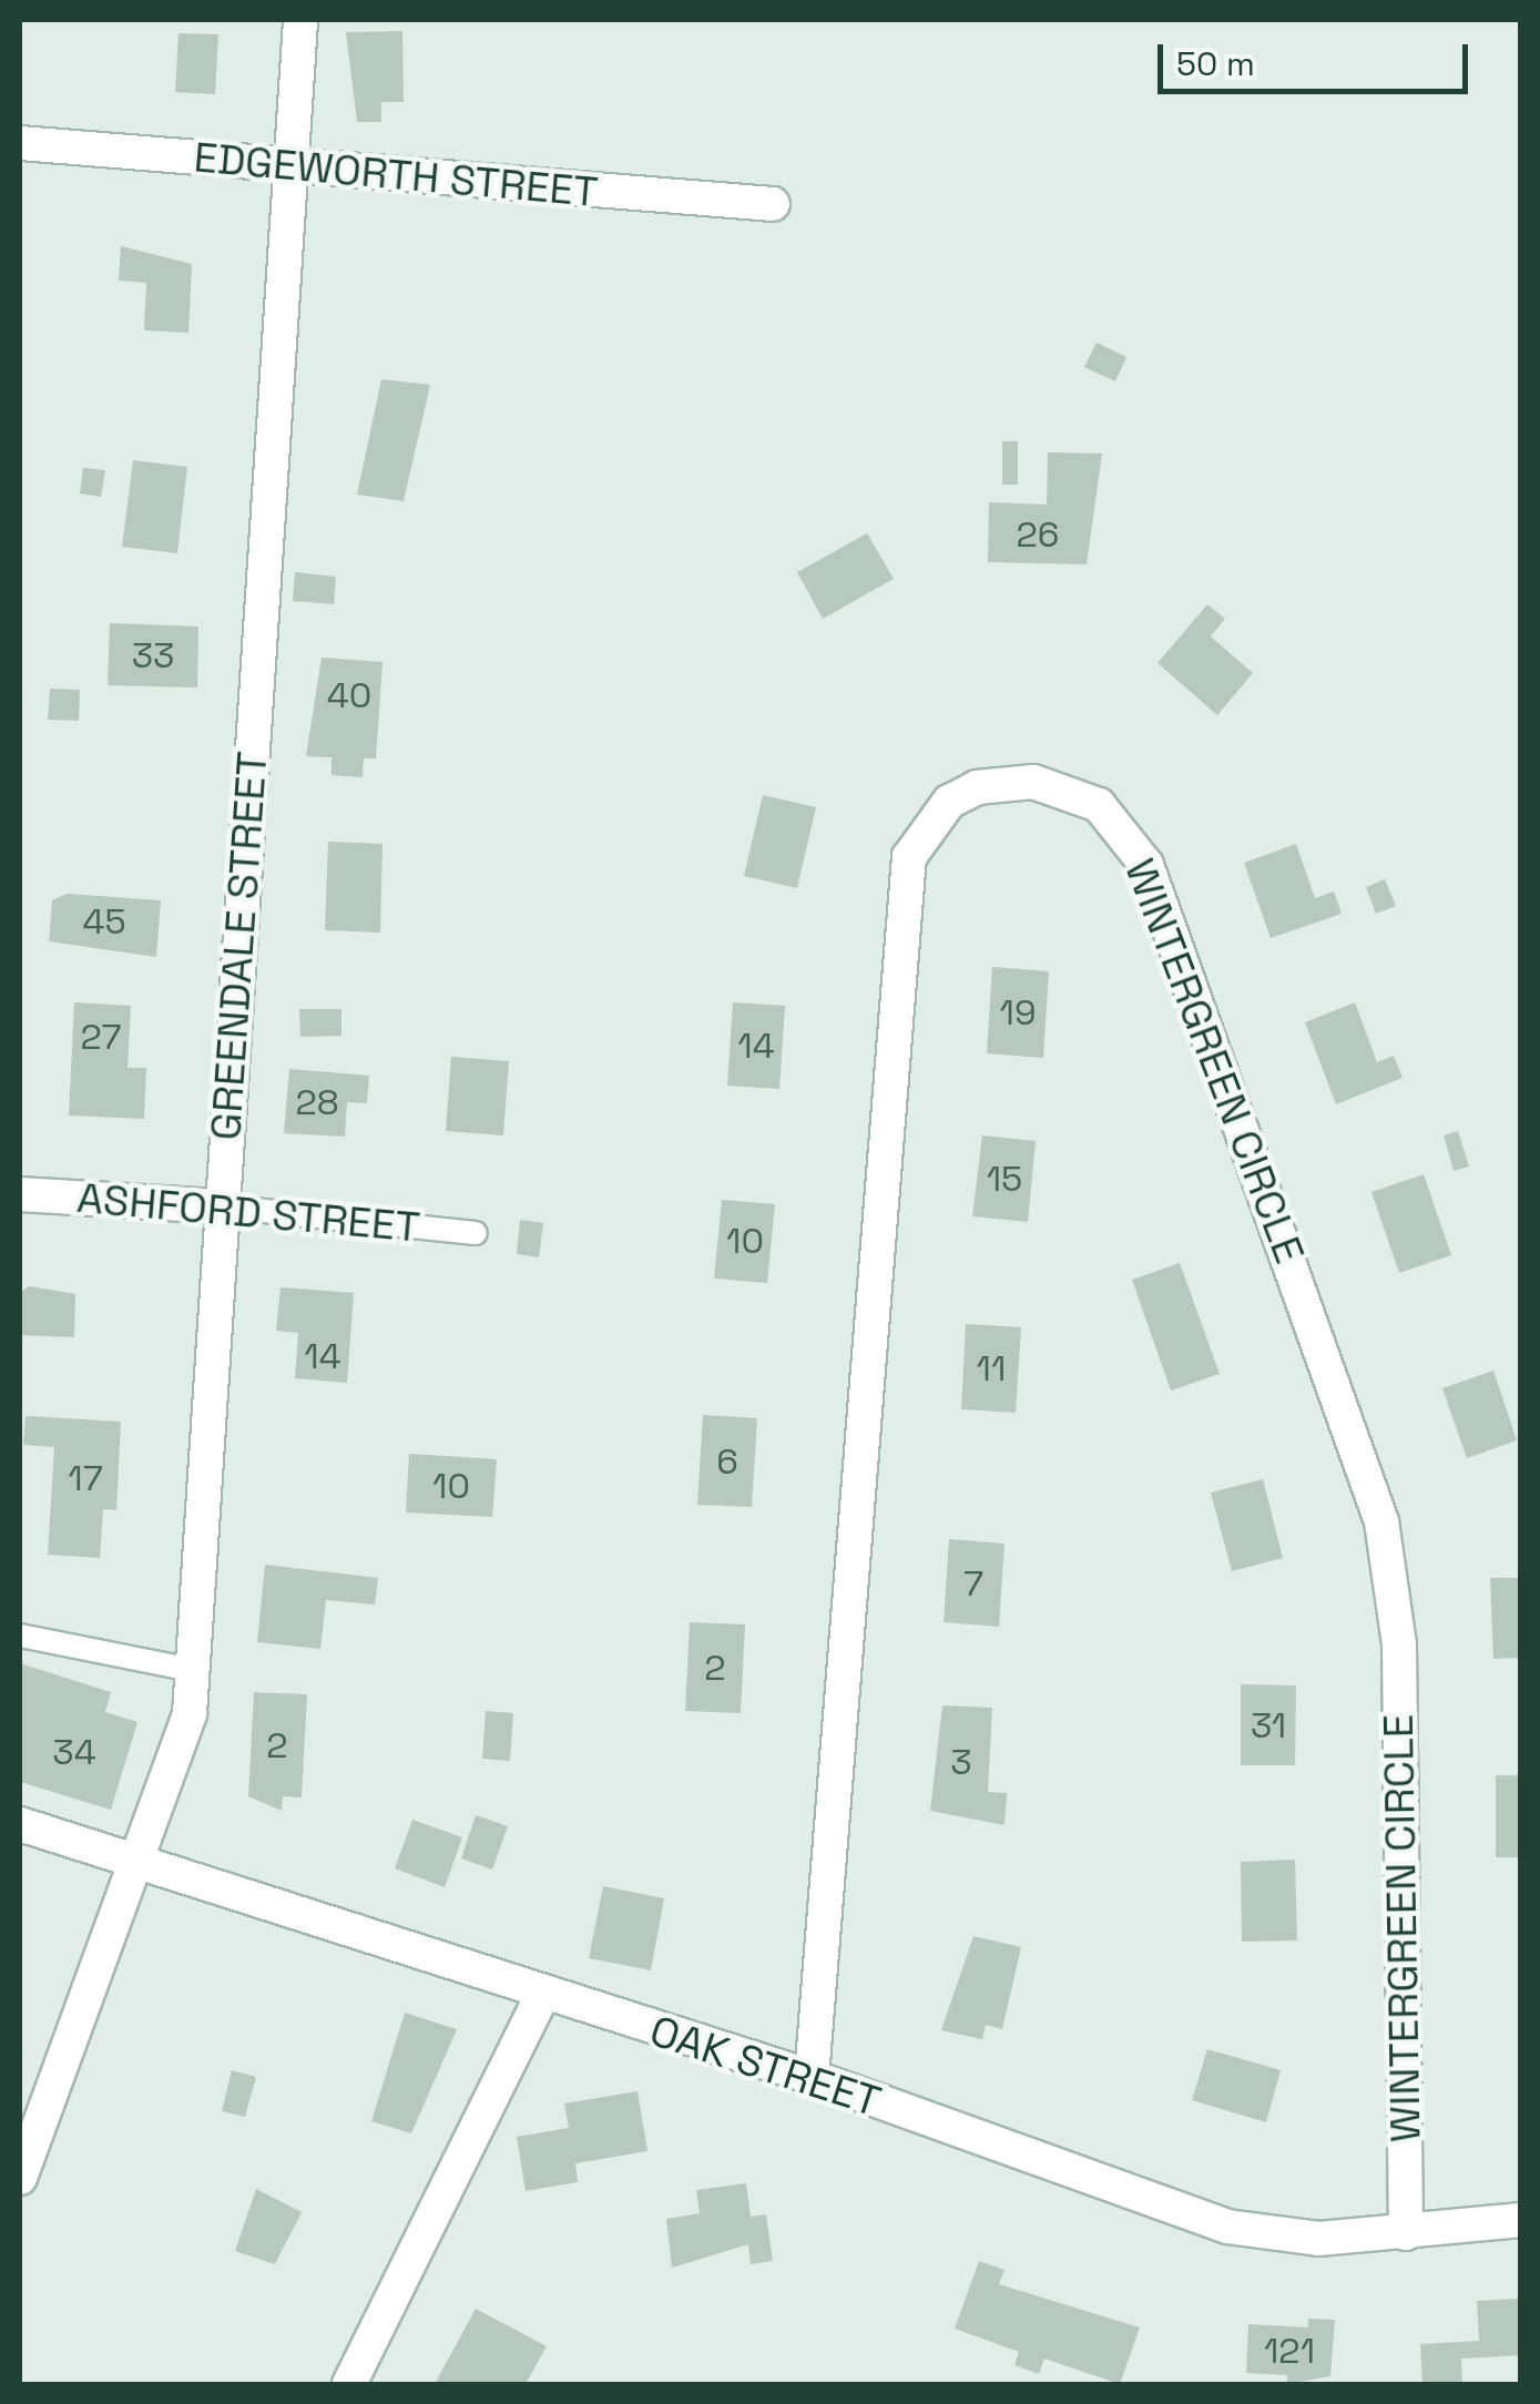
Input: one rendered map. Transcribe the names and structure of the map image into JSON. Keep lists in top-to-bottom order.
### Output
{
  "streets": {
    "street": [
      "EDGEWORTH STREET",
      "GREENDALE STREET",
      "WINTERGREEN CIRCLE",
      "ASHFORD STREET",
      "OAK STREET"
    ]
  },
  "crossings": [
    ["EDGEWORTH STREET", "GREENDALE STREET"],
    ["GREENDALE STREET", "ASHFORD STREET"],
    ["GREENDALE STREET", "OAK STREET"],
    ["WINTERGREEN CIRCLE", "OAK STREET"]
  ],
  "house_numbers": [
    "26",
    "33",
    "40",
    "45",
    "19",
    "27",
    "14",
    "28",
    "15",
    "10",
    "14",
    "11",
    "6",
    "17",
    "10",
    "7",
    "2",
    "31",
    "2",
    "34",
    "3",
    "121"
  ],
  "scale_bar": "50 m"
}
